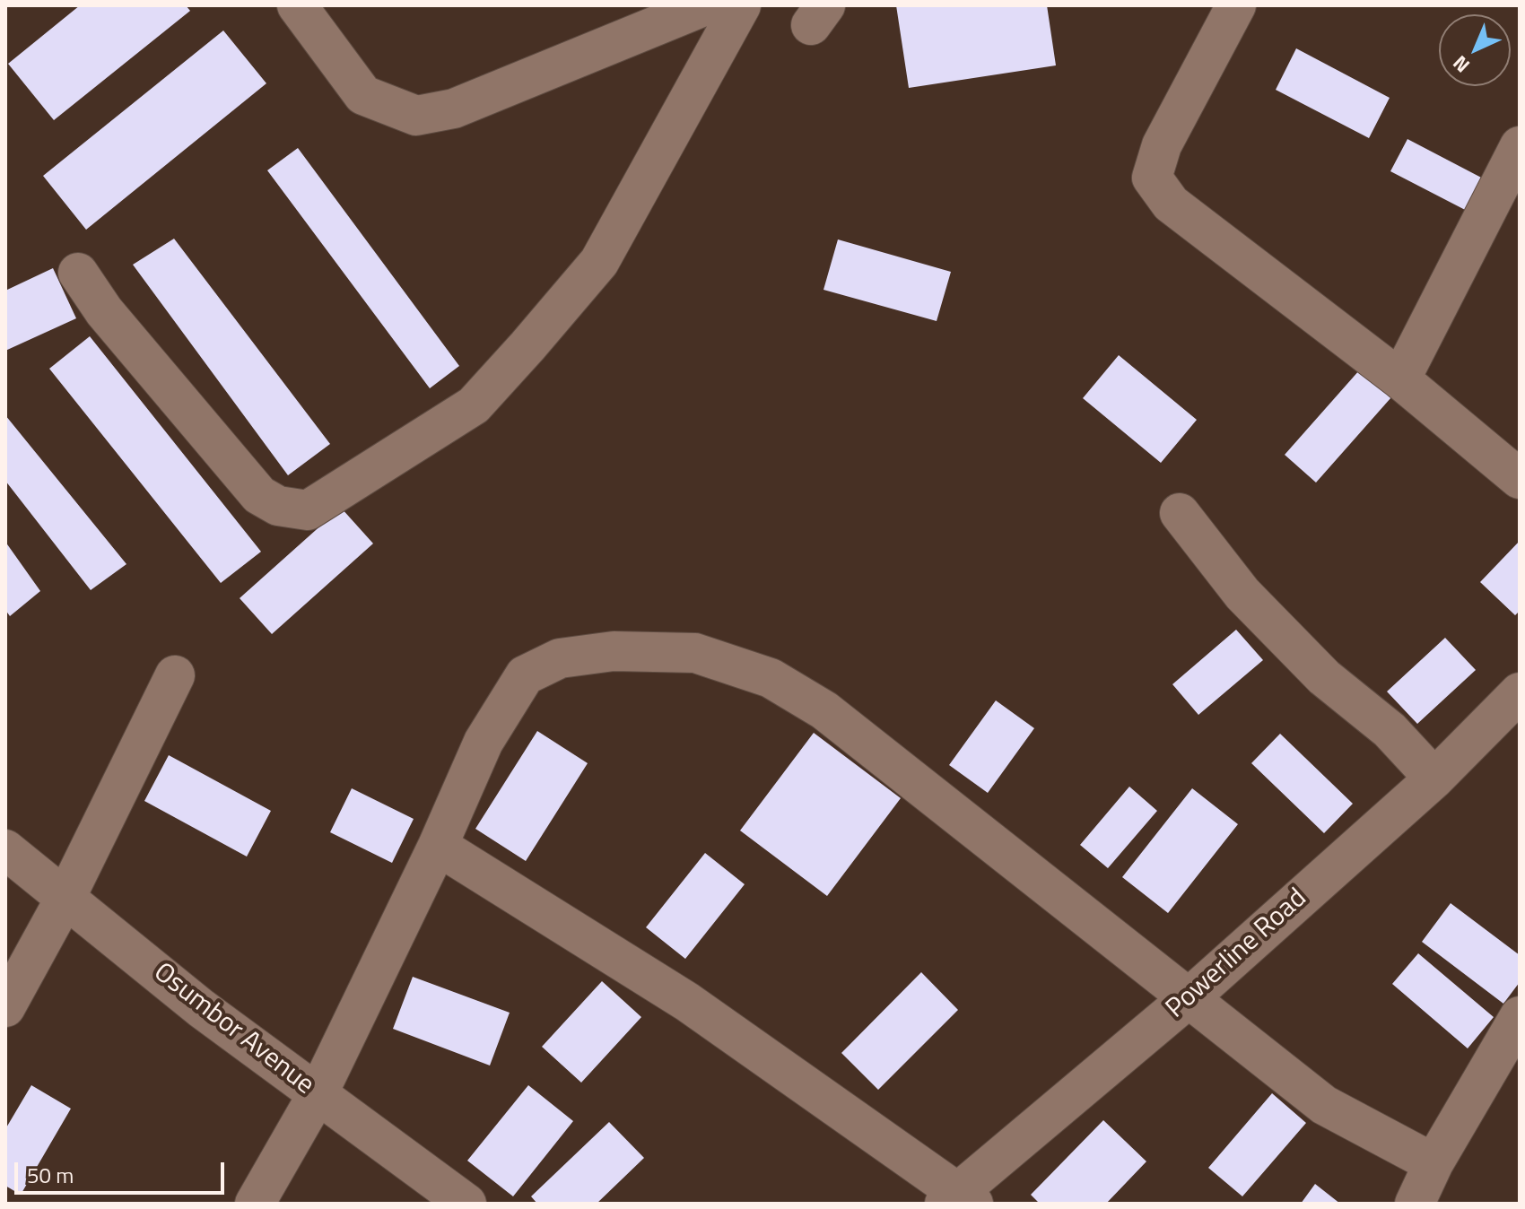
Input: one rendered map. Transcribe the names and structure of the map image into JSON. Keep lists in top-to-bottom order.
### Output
{
  "streets": {
    "street": ["Powerline Road", "Osumbor Avenue"]
  },
  "scale_bar": "50 m",
  "north": "bottom left"
}
